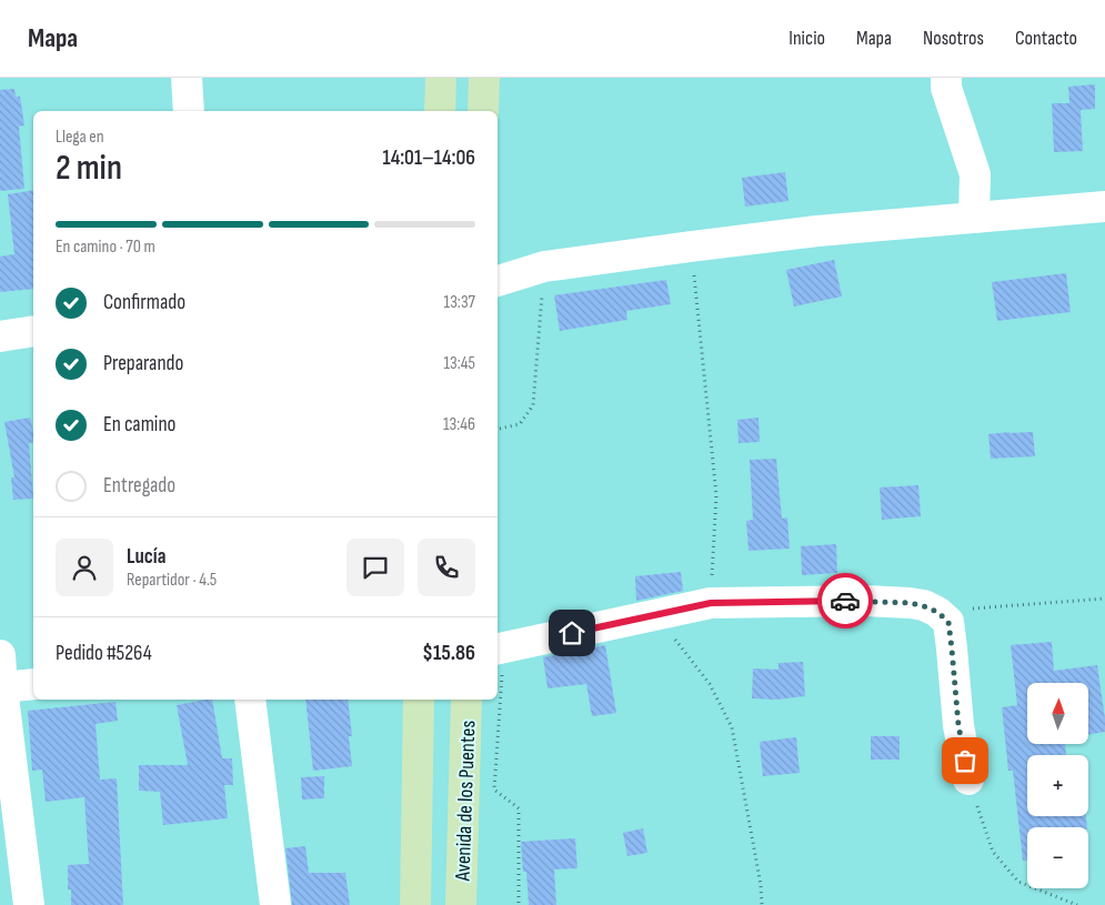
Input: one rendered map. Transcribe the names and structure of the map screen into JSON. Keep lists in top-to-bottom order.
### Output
{
  "streets": {
    "main road": ["Avenida de los Puentes"]
  },
  "north": "top",
  "page": {
    "header": "Mapa",
    "nav": [
      "Inicio",
      "Mapa",
      "Nosotros",
      "Contacto"
    ],
    "heading": ["2 min", "Llega en", "14:01–14:06"],
    "panel": [
      "Lucía",
      "Repartidor · 4.5",
      "Pedido #5264",
      "$15.86"
    ],
    "bar": "En camino · 70 m",
    "list": [
      ["Confirmado", "13:37"],
      ["Preparando", "13:45"],
      ["En camino", "13:46"],
      "Entregado"
    ],
    "map_buttons": ["+", "−"]
  }
}
